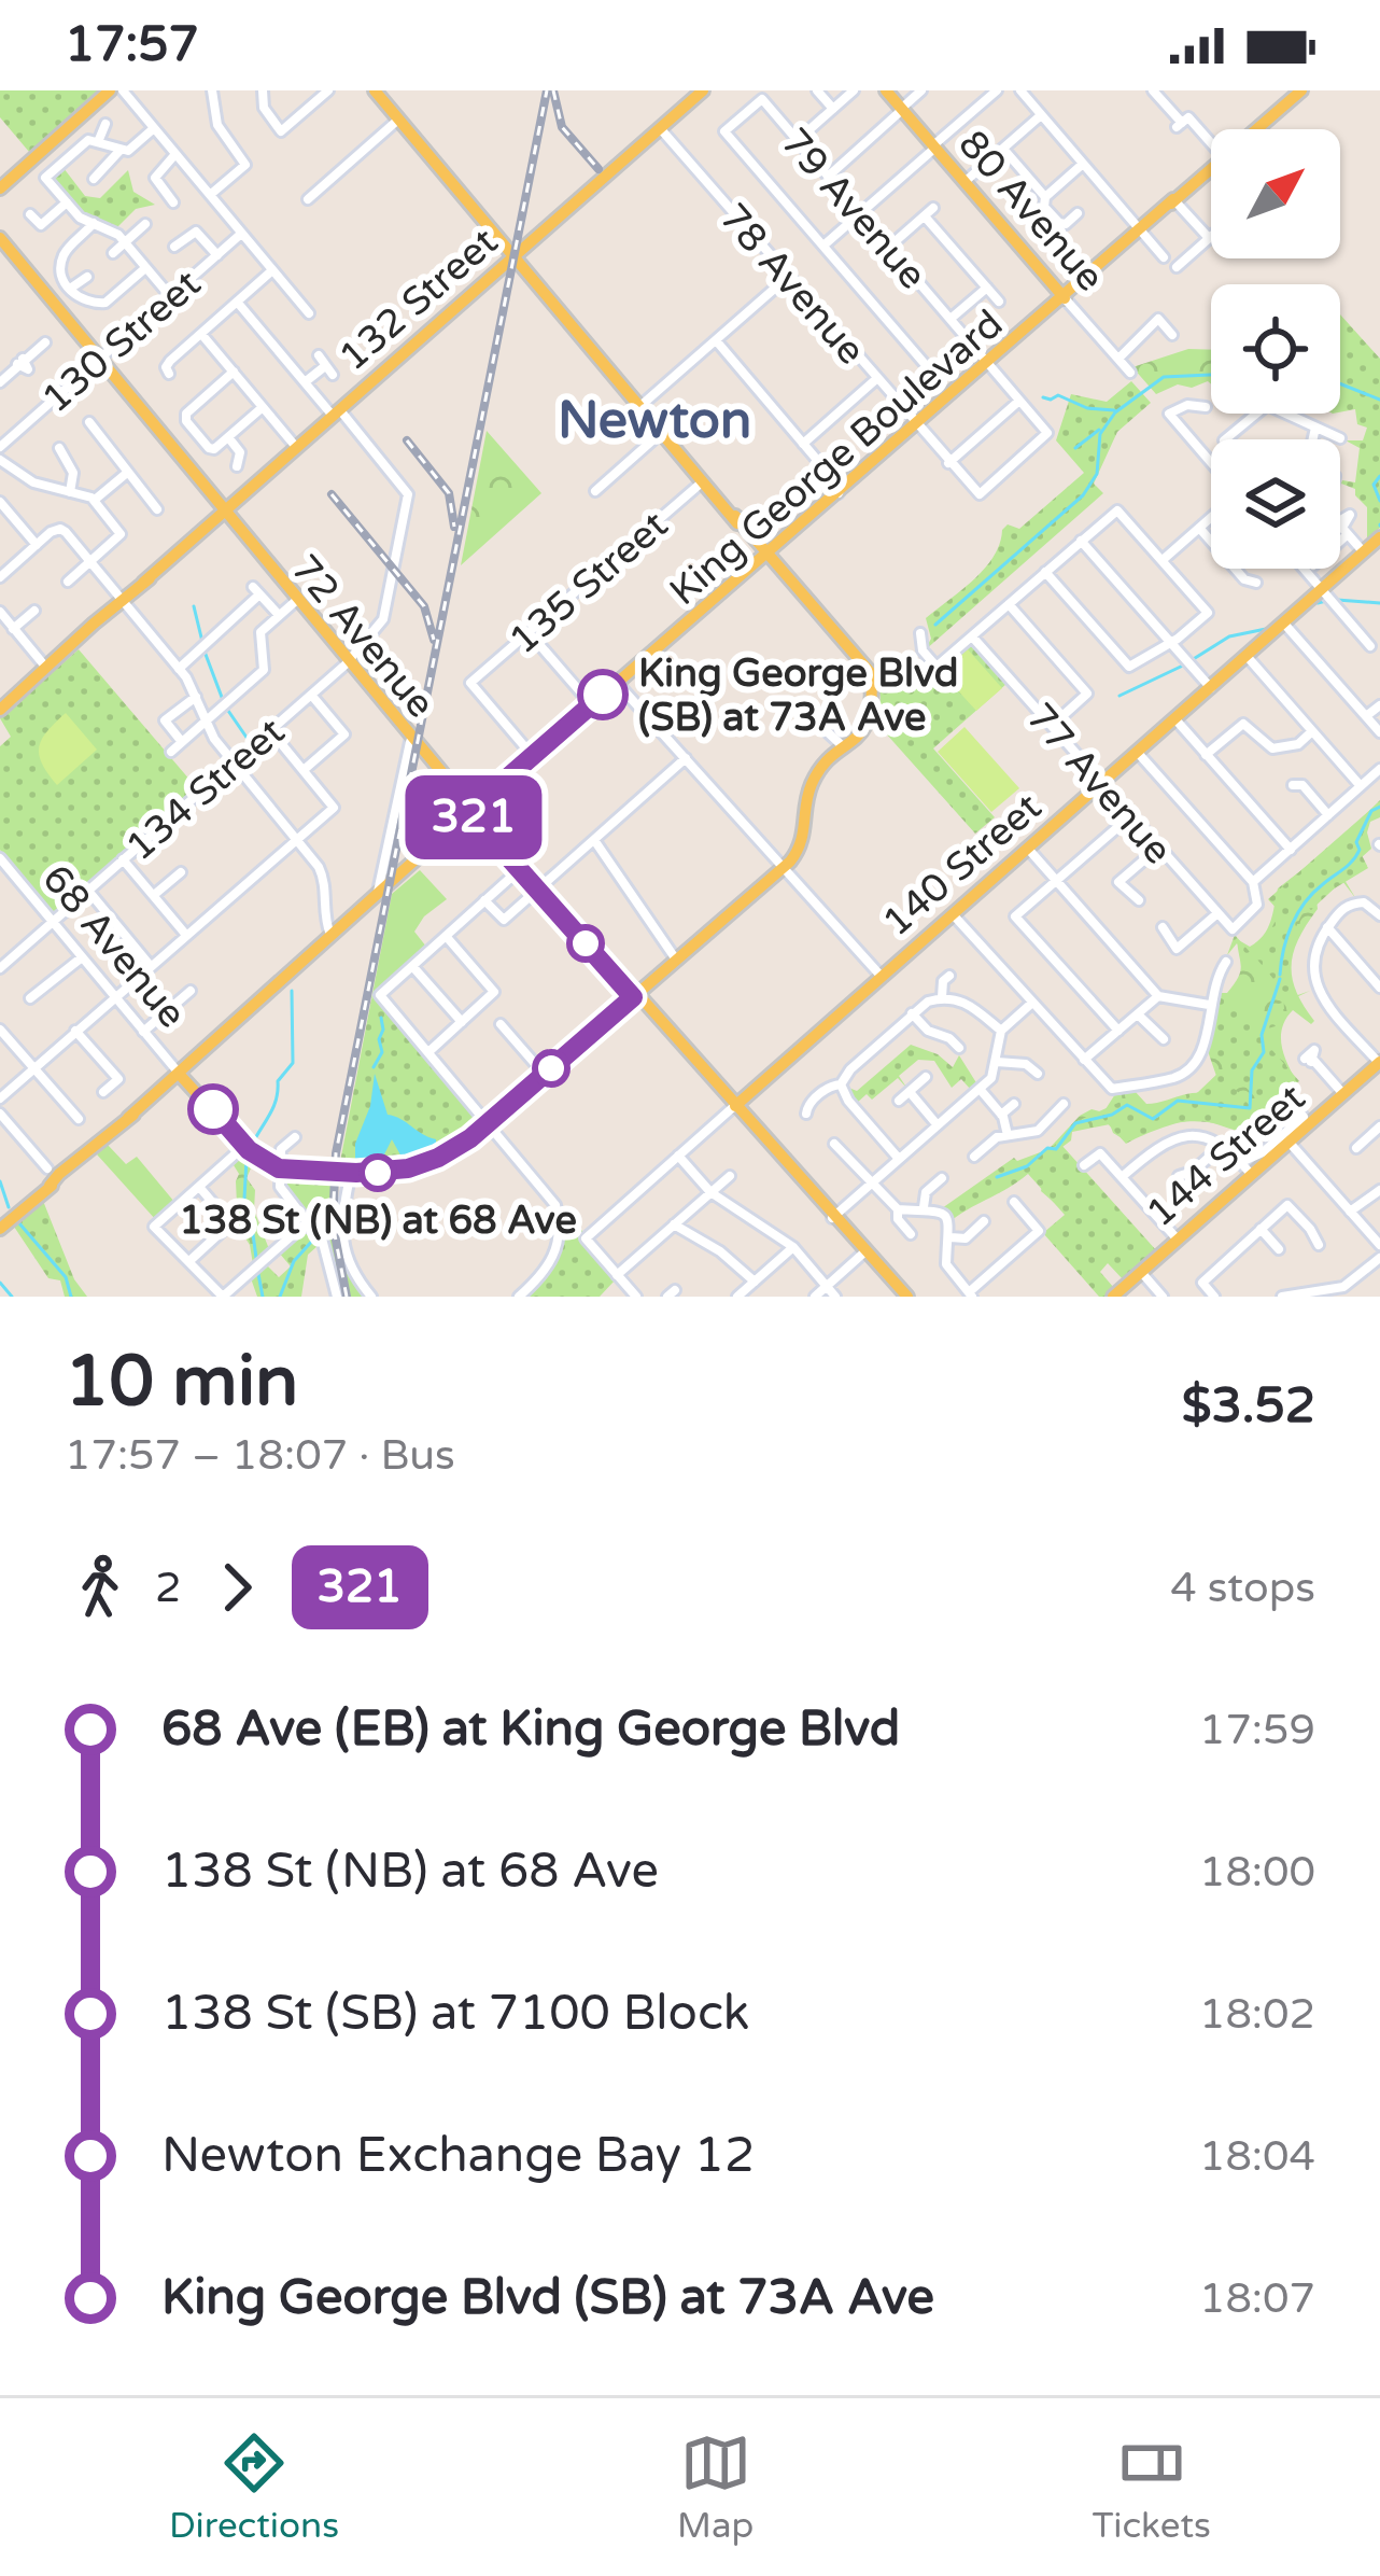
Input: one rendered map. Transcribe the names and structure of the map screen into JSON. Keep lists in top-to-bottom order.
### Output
{
  "streets": {
    "main road": [
      "80 Avenue",
      "132 Street",
      "King George Boulevard",
      "72 Avenue",
      "140 Street",
      "68 Avenue",
      "144 Street"
    ],
    "street": [
      "79 Avenue",
      "78 Avenue",
      "130 Street",
      "135 Street",
      "77 Avenue",
      "134 Street"
    ]
  },
  "crossings": [
    ["79 Avenue", "78 Avenue"],
    ["79 Avenue", "King George Boulevard"],
    ["80 Avenue", "King George Boulevard"],
    ["78 Avenue", "132 Street"],
    ["78 Avenue", "King George Boulevard"],
    ["132 Street", "72 Avenue"],
    ["132 Street", "134 Street"],
    ["130 Street", "72 Avenue"],
    ["King George Boulevard", "135 Street"],
    ["King George Boulevard", "72 Avenue"],
    ["King George Boulevard", "68 Avenue"],
    ["72 Avenue", "134 Street"],
    ["72 Avenue", "140 Street"],
    ["77 Avenue", "140 Street"],
    ["134 Street", "68 Avenue"]
  ],
  "districts": ["Newton"],
  "places": ["King George Blvd (SB) at 73A Ave", "138 St (NB) at 68 Ave"],
  "lines": ["bus line 321"],
  "north": "top right",
  "page": {
    "status": "17:57",
    "on_map": "321",
    "heading": ["10 min", "17:57 – 18:07 · Bus", "$3.52"],
    "legs": ["2", "321", "4 stops"],
    "list": [
      {
        "name": "68 Ave (EB) at King George Blvd",
        "value": "17:59"
      },
      {
        "name": "138 St (NB) at 68 Ave",
        "value": "18:00"
      },
      {
        "name": "138 St (SB) at 7100 Block",
        "value": "18:02"
      },
      {
        "name": "Newton Exchange Bay 12",
        "value": "18:04"
      },
      {
        "name": "King George Blvd (SB) at 73A Ave",
        "value": "18:07"
      }
    ],
    "tabs": ["Directions", "Map", "Tickets"]
  }
}
